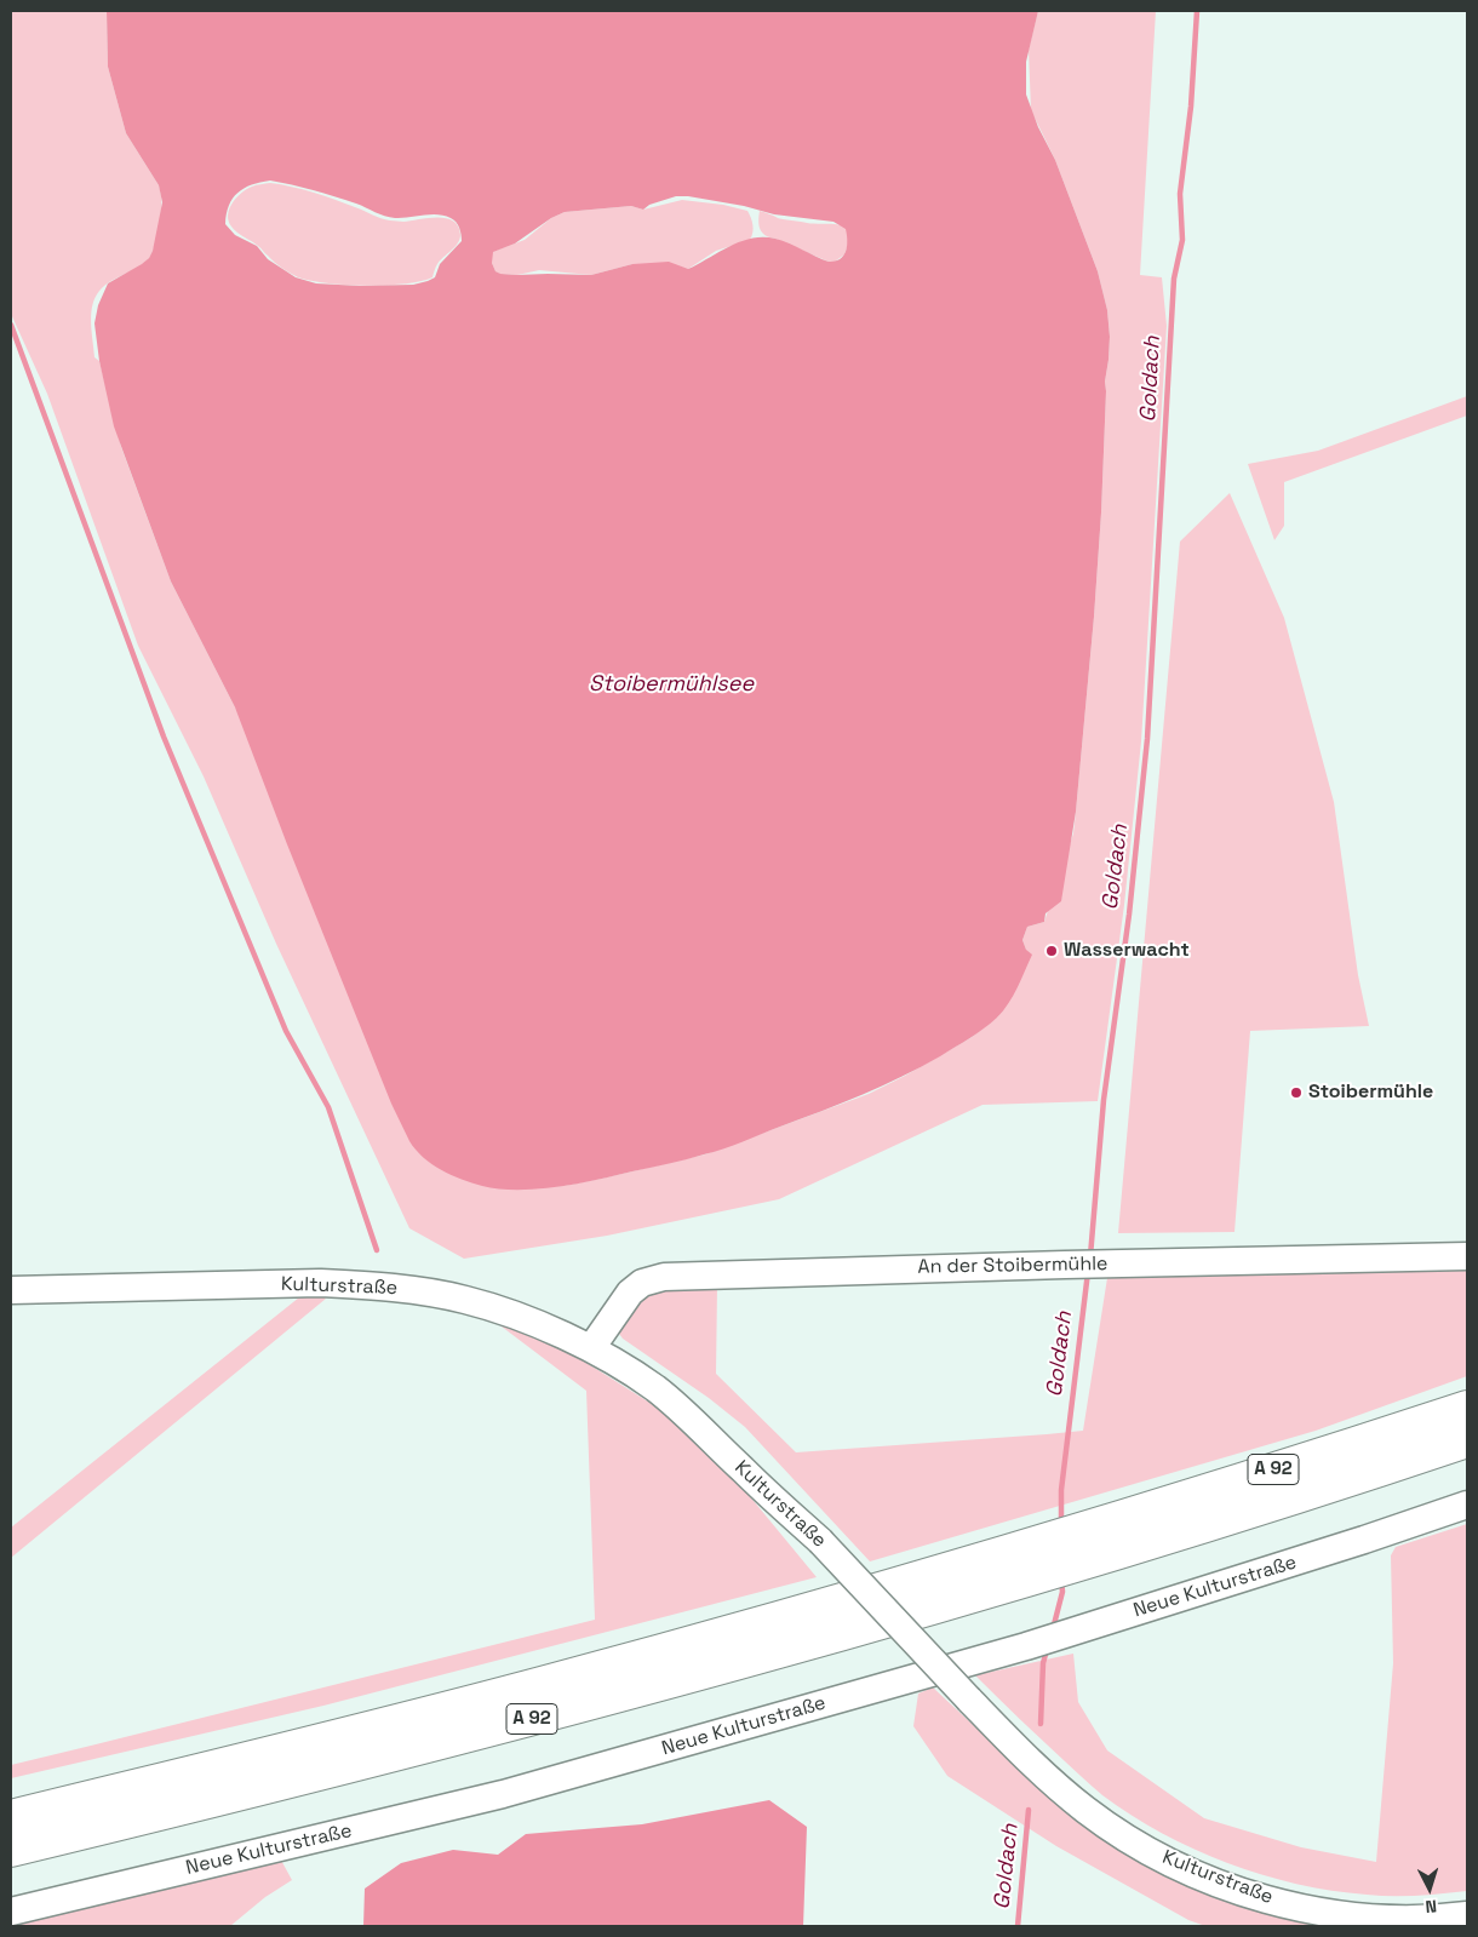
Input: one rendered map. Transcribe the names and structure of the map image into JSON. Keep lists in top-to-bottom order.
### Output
{
  "streets": {
    "highway": ["A 92"],
    "street": ["An der Stoibermühle", "Kulturstraße", "Neue Kulturstraße"]
  },
  "crossings": [
    ["An der Stoibermühle", "Kulturstraße"]
  ],
  "water": ["Goldach", "Stoibermühlsee"],
  "places": ["Wasserwacht", "Stoibermühle"],
  "north": "bottom"
}
